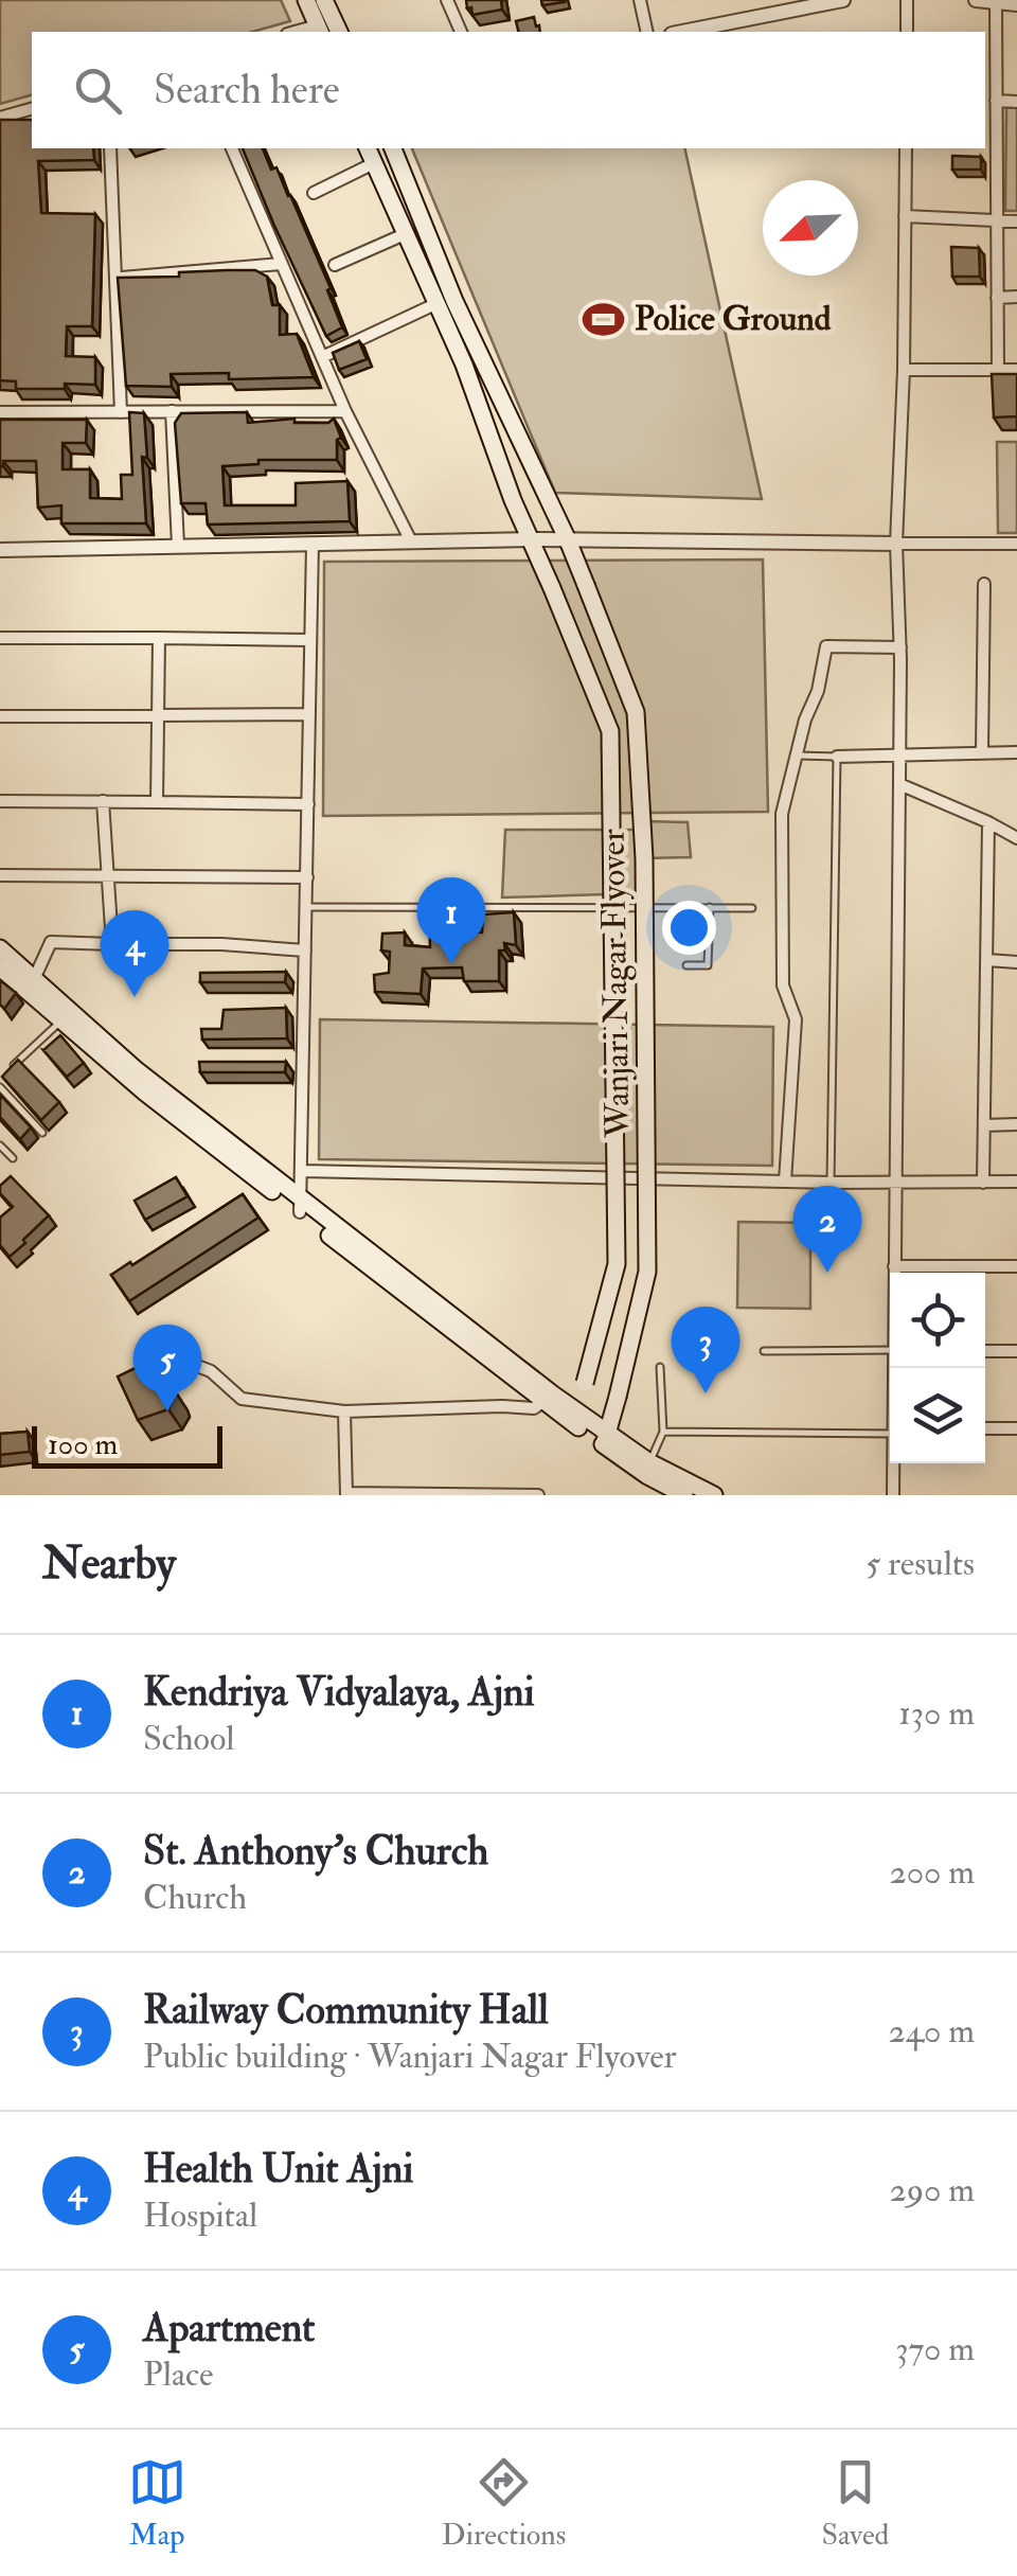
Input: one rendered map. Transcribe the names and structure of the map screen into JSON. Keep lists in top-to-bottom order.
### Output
{
  "streets": {
    "main road": ["Wanjari Nagar Flyover"]
  },
  "places": {
    "sports": ["Police Ground"]
  },
  "scale_bar": "100 m",
  "north": "bottom left",
  "page": {
    "search": "Search here",
    "pins": [
      "1",
      "4",
      "2",
      "3",
      "5"
    ],
    "scale": "100 m",
    "heading": ["Nearby", "5 results"],
    "list": [
      {
        "mark": "1",
        "name": "Kendriya Vidyalaya, Ajni",
        "note": "School",
        "value": "130 m"
      },
      {
        "mark": "2",
        "name": "St. Anthony's Church",
        "note": "Church",
        "value": "200 m"
      },
      {
        "mark": "3",
        "name": "Railway Community Hall",
        "note": "Public building · Wanjari Nagar Flyover",
        "value": "240 m"
      },
      {
        "mark": "4",
        "name": "Health Unit Ajni",
        "note": "Hospital",
        "value": "290 m"
      },
      {
        "mark": "5",
        "name": "Apartment",
        "note": "Place",
        "value": "370 m"
      }
    ],
    "nav": ["Map", "Directions", "Saved"]
  }
}
